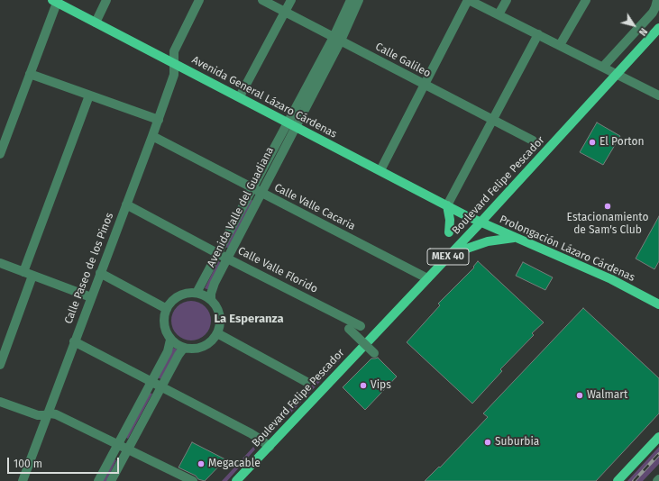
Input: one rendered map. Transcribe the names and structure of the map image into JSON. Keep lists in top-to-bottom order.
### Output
{
  "streets": {
    "main road": [
      "Avenida General Lázaro Cárdenas",
      "Boulevard Felipe Pescador",
      "Prolongación Lázaro Cárdenas",
      "MEX 40"
    ],
    "street": [
      "Calle Galileo",
      "Avenida Valle del Guadiana",
      "Calle Valle Cacaria",
      "Calle Paseo de los Pinos",
      "Calle Valle Florido"
    ]
  },
  "crossings": [
    ["Avenida General Lázaro Cárdenas", "Avenida Valle del Guadiana"],
    ["Avenida General Lázaro Cárdenas", "Prolongación Lázaro Cárdenas"],
    ["Avenida General Lázaro Cárdenas", "Calle Paseo de los Pinos"],
    ["Boulevard Felipe Pescador", "Calle Valle Cacaria"],
    ["Boulevard Felipe Pescador", "Prolongación Lázaro Cárdenas"],
    ["Avenida Valle del Guadiana", "Calle Valle Cacaria"],
    ["Avenida Valle del Guadiana", "Calle Valle Florido"],
    ["Calle Valle Cacaria", "Calle Paseo de los Pinos"],
    ["Calle Paseo de los Pinos", "Calle Valle Florido"]
  ],
  "districts": ["La Esperanza"],
  "places": [
    "El Porton",
    "Estacionamiento de Sam's Club",
    "Vips",
    "Walmart",
    "Suburbia",
    "Megacable"
  ],
  "scale_bar": "100 m",
  "north": "bottom right"
}
